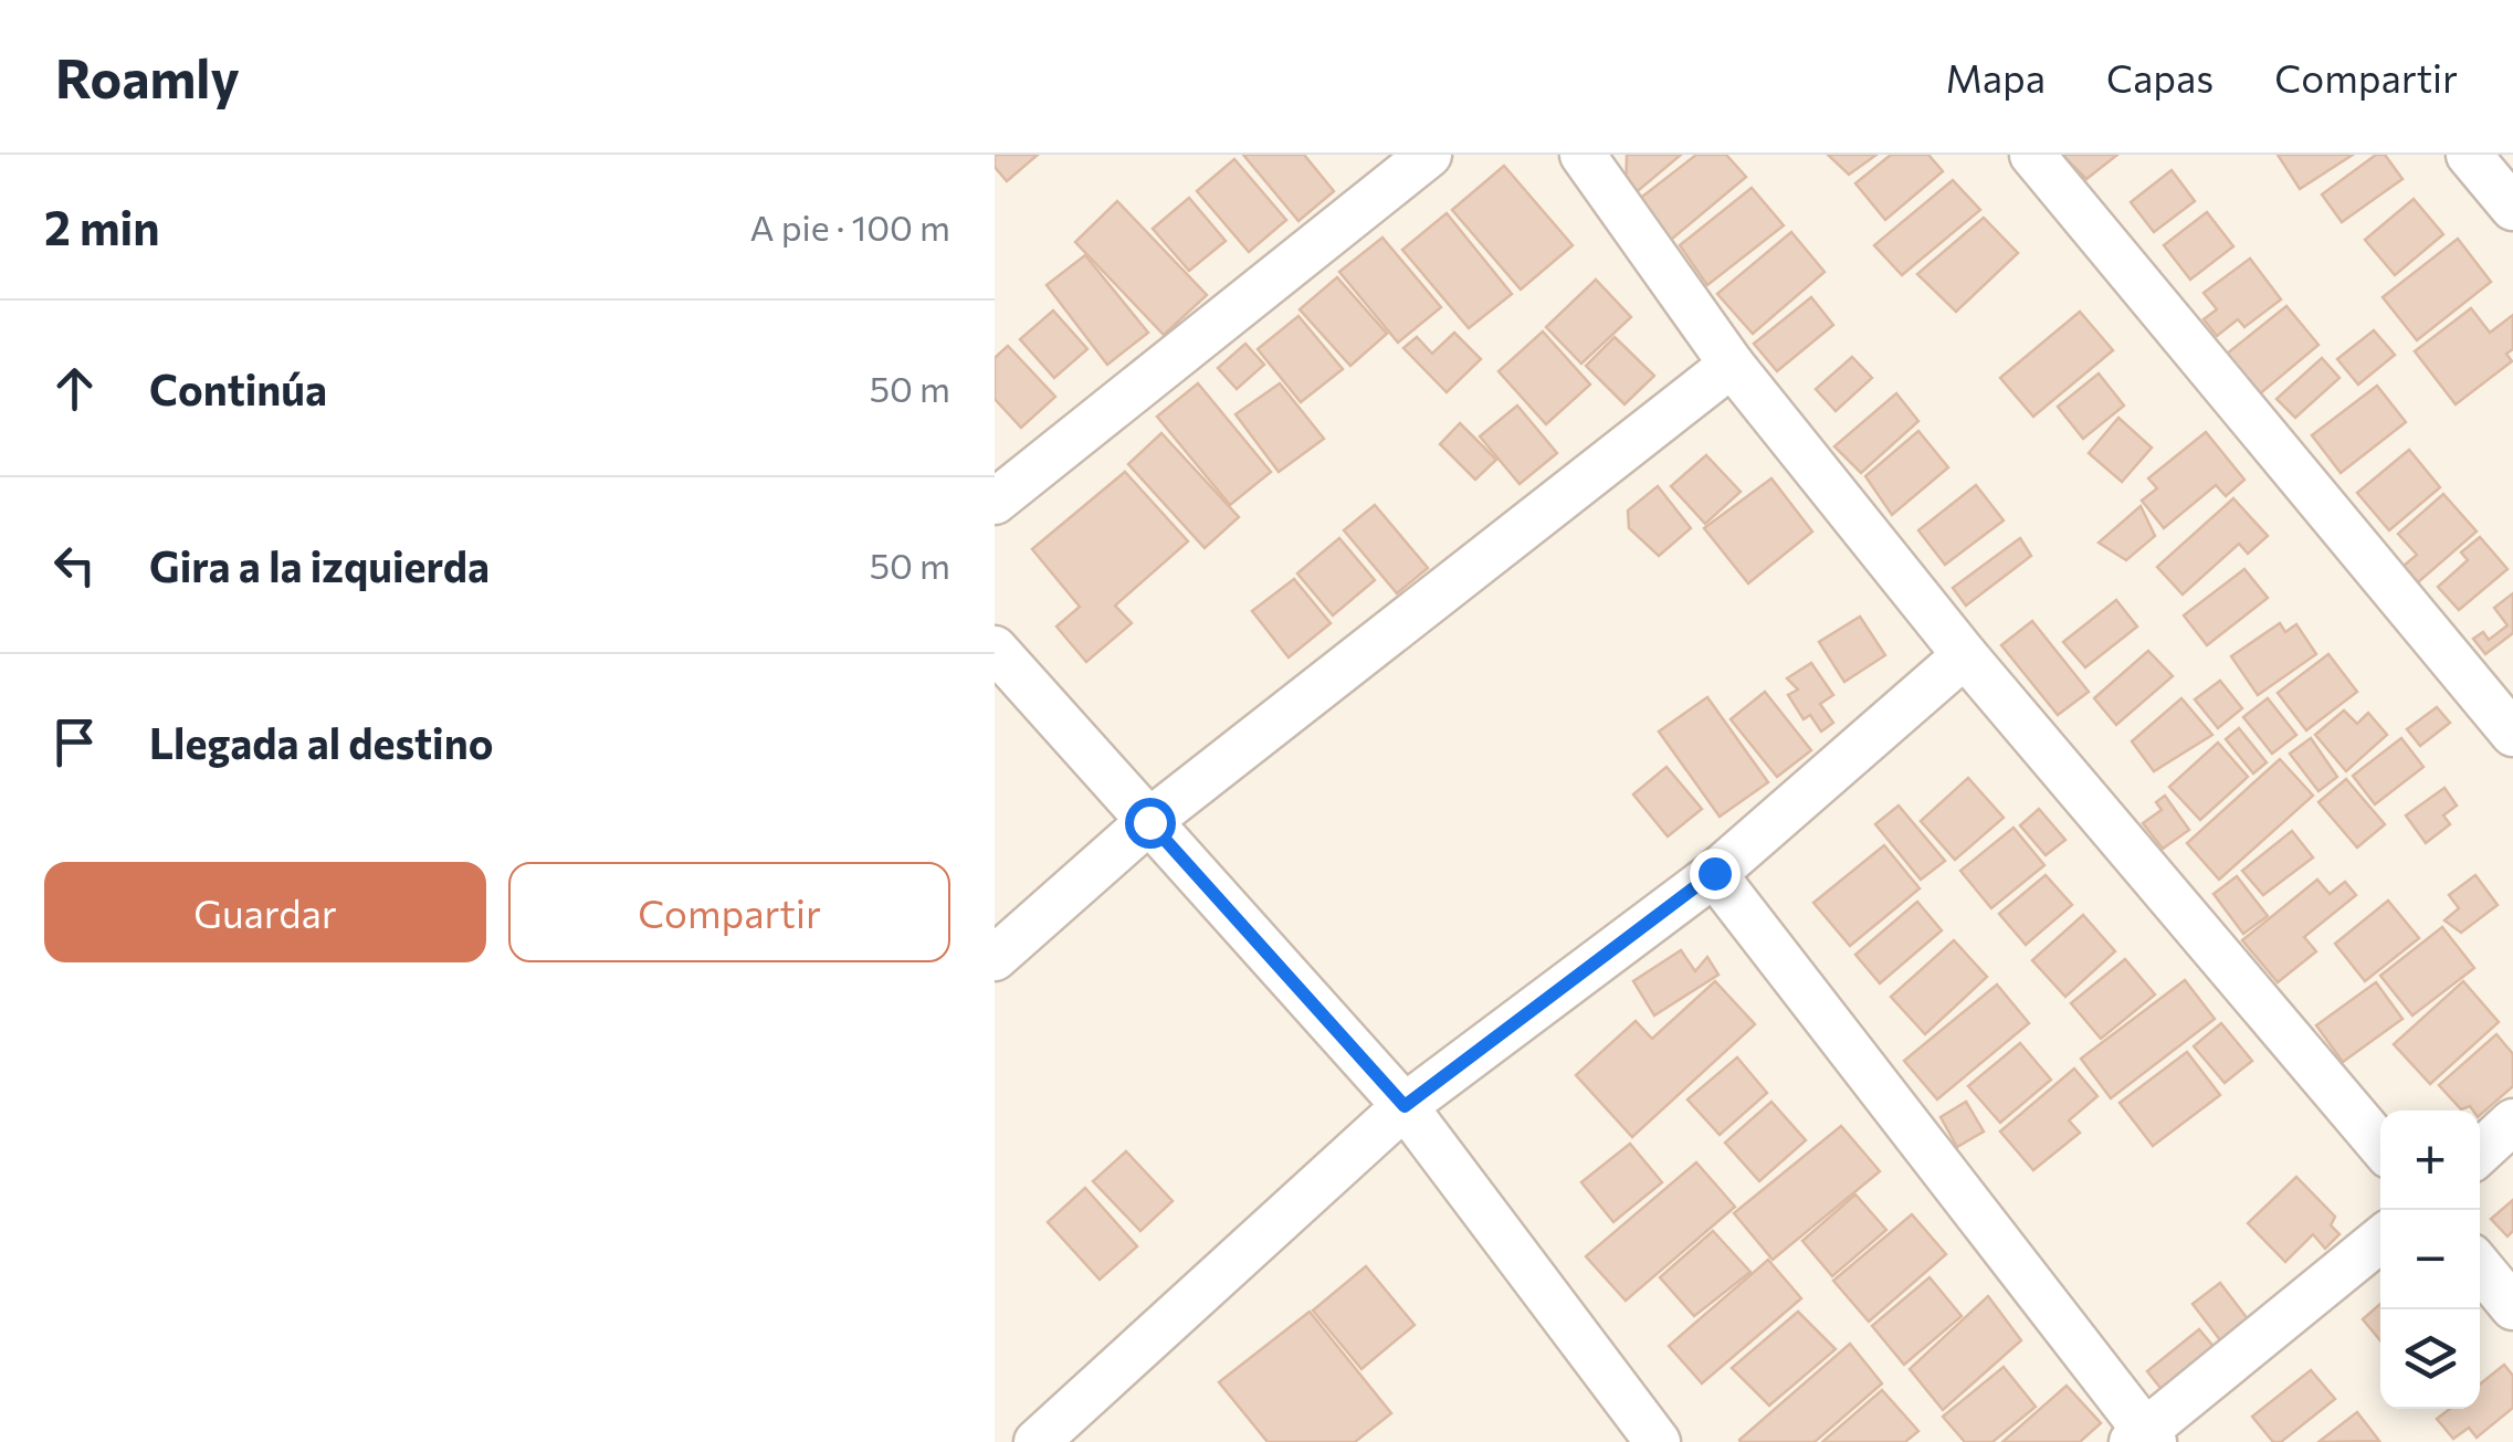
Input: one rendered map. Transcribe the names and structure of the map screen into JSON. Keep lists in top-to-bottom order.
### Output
{
  "page": {
    "header": "Roamly",
    "nav": ["Mapa", "Capas", "Compartir"],
    "heading": ["2 min", "A pie · 100 m"],
    "list": [
      ["Continúa", "50 m"],
      ["Gira a la izquierda", "50 m"],
      "Llegada al destino"
    ],
    "buttons": ["Guardar", "Compartir"],
    "map_buttons": ["+", "−"]
  }
}
